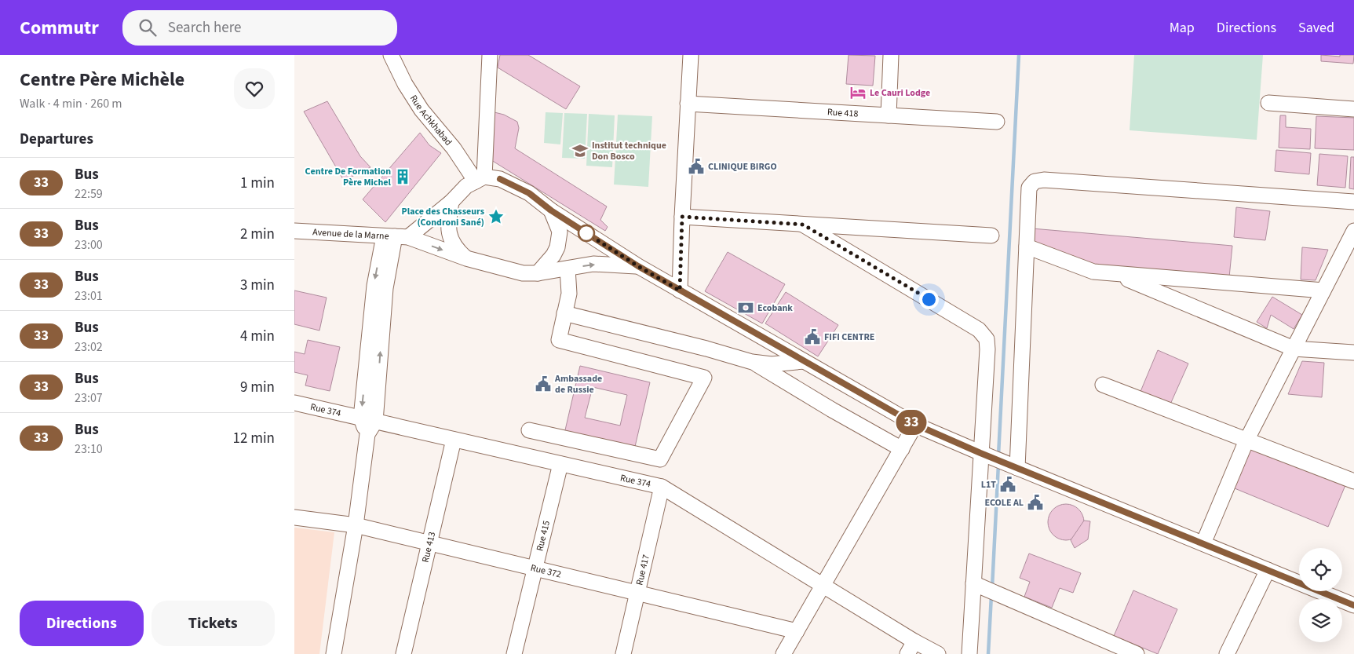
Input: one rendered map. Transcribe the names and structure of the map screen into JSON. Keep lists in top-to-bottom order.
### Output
{
  "streets": {
    "street": [
      "Rue 418",
      "Rue Achkhabad",
      "Avenue de la Marne",
      "Rue 374",
      "Rue 415",
      "Rue 413",
      "Rue 417",
      "Rue 372"
    ]
  },
  "crossings": [
    ["Rue Achkhabad", "Avenue de la Marne"],
    ["Rue 374", "Rue 415"],
    ["Rue 374", "Rue 413"],
    ["Rue 374", "Rue 417"],
    ["Rue 415", "Rue 372"],
    ["Rue 413", "Rue 372"],
    ["Rue 417", "Rue 372"]
  ],
  "one_way": ["Avenue de la Marne"],
  "places": {
    "hotel": ["Le Cauri Lodge"],
    "school or university": ["Institut technique Don Bosco"],
    "public building": [
      "CLINIQUE BIRGO",
      "FIFI CENTRE",
      "Ambassade de Russie",
      "L1T",
      "ECOLE AL"
    ],
    "building": ["Centre De Formation Père Michel"],
    "place": ["Place des Chasseurs (Condroni Sané)"],
    "bank": ["Ecobank"]
  },
  "lines": ["bus line 33"],
  "page": {
    "header": "Commutr",
    "search": "Search here",
    "nav": ["Map", "Directions", "Saved"],
    "heading": [
      ["Centre Père Michèle", "Walk · 4 min · 260 m"],
      "Departures"
    ],
    "on_map": "33",
    "list": [
      {
        "mark": "33",
        "name": "Bus",
        "note": "22:59",
        "value": "1 min"
      },
      {
        "mark": "33",
        "name": "Bus",
        "note": "23:00",
        "value": "2 min"
      },
      {
        "mark": "33",
        "name": "Bus",
        "note": "23:01",
        "value": "3 min"
      },
      {
        "mark": "33",
        "name": "Bus",
        "note": "23:02",
        "value": "4 min"
      },
      {
        "mark": "33",
        "name": "Bus",
        "note": "23:07",
        "value": "9 min"
      },
      {
        "mark": "33",
        "name": "Bus",
        "note": "23:10",
        "value": "12 min"
      }
    ],
    "buttons": ["Directions", "Tickets"]
  }
}
